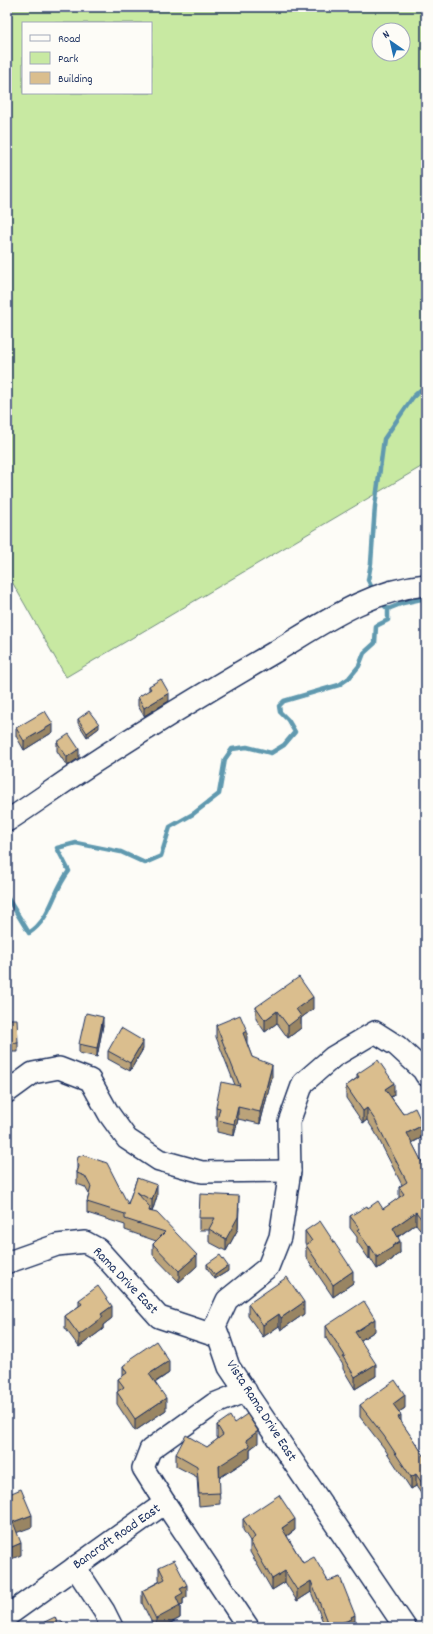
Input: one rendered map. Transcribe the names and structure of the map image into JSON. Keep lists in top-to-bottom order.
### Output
{
  "streets": {
    "street": ["Rama Drive East", "Vista Rama Drive East", "Bancroft Road East"]
  },
  "crossings": [
    ["Rama Drive East", "Vista Rama Drive East"]
  ],
  "legend": ["Road", "Park", "Building"],
  "north": "top left"
}
